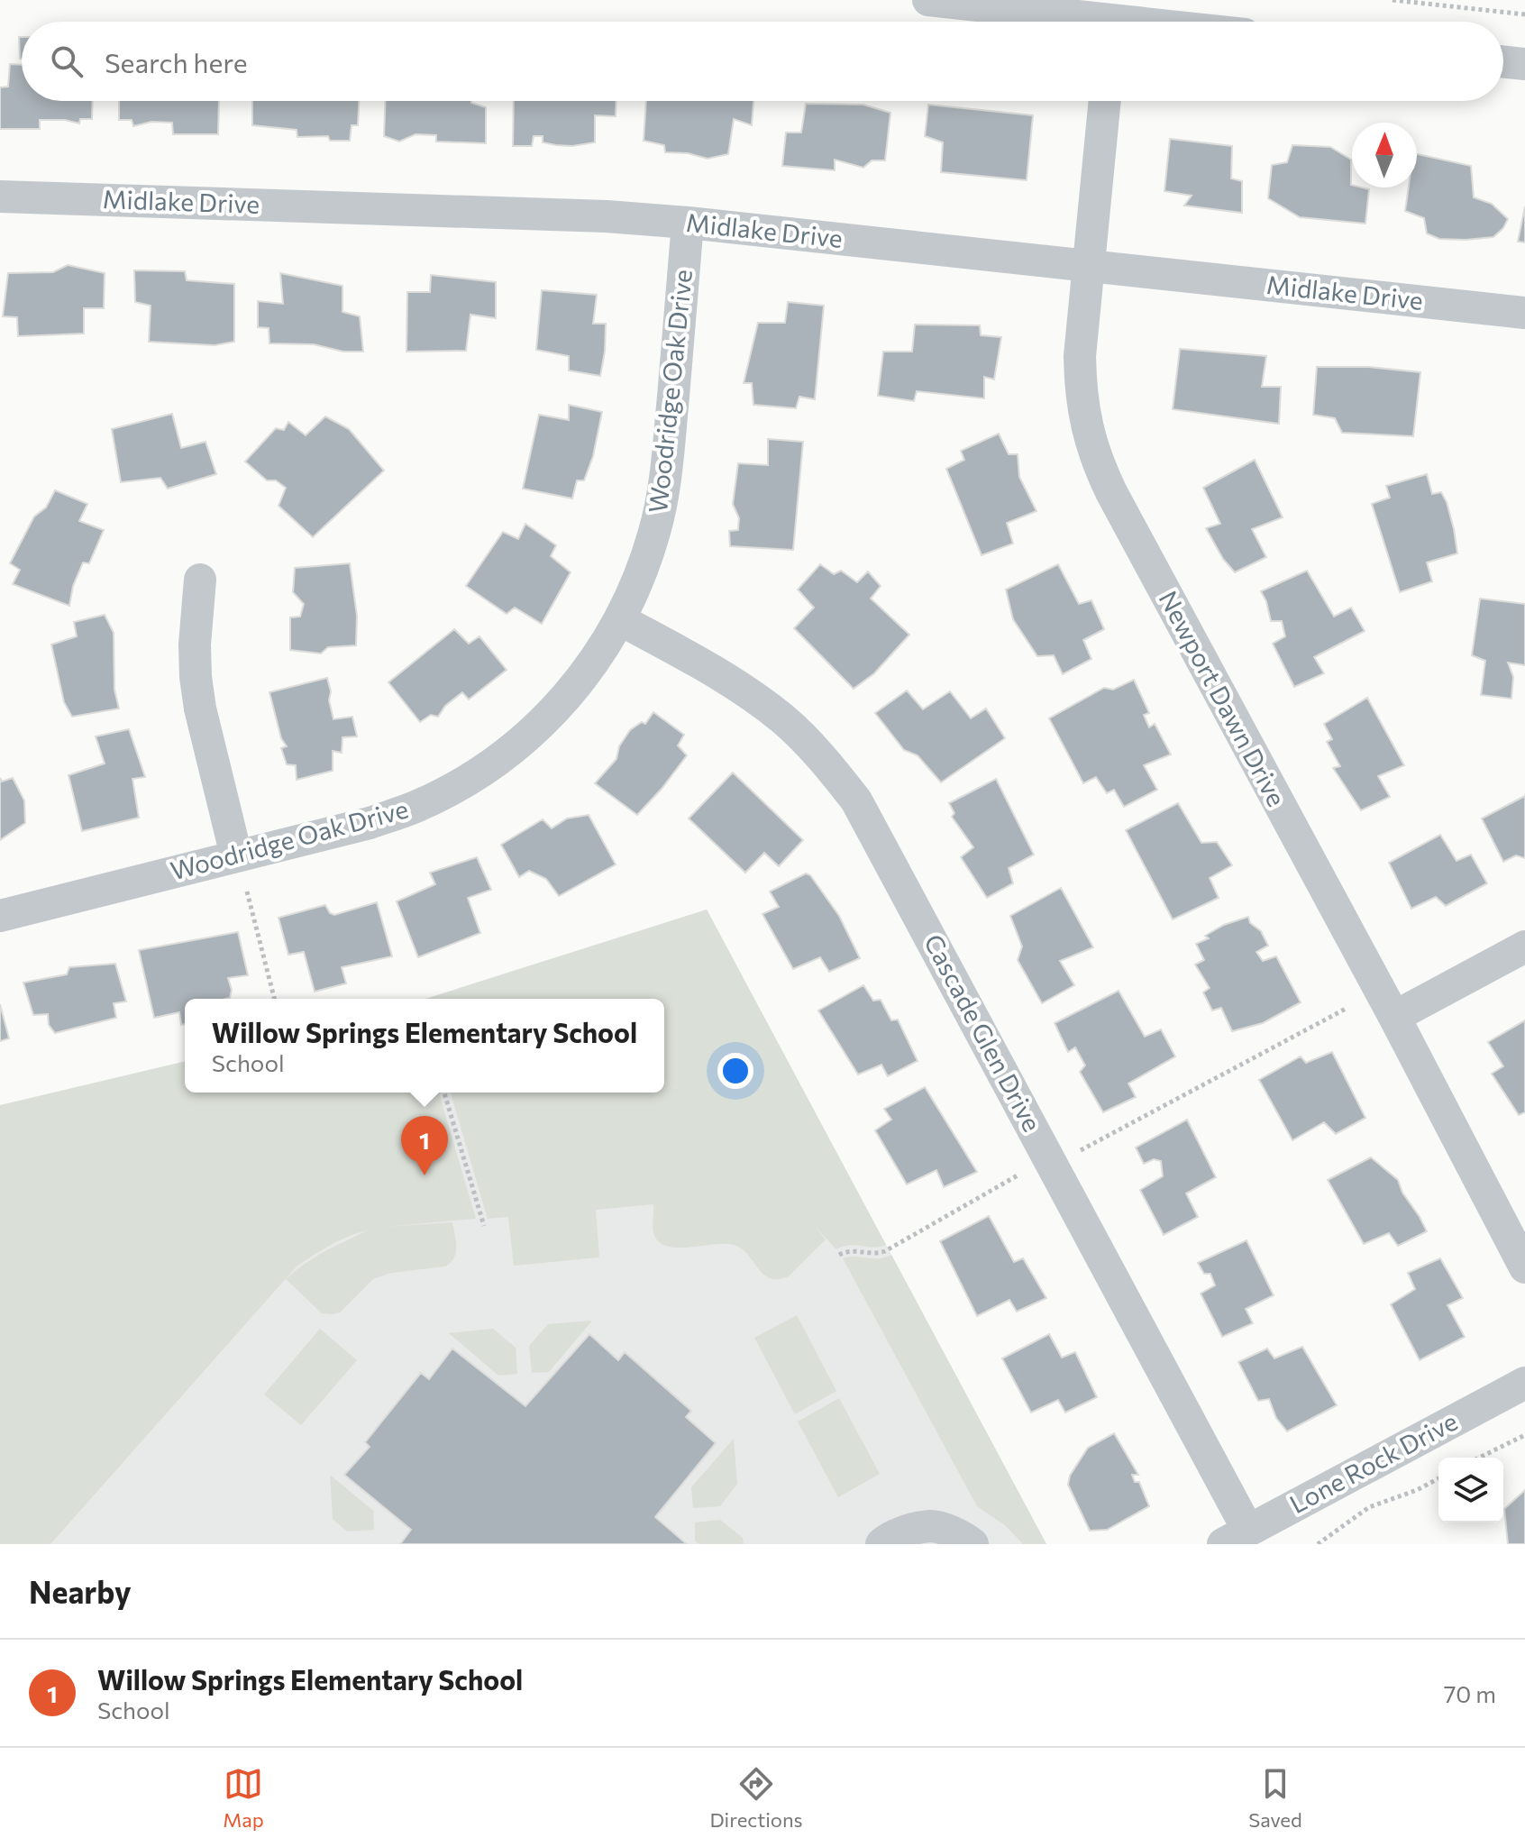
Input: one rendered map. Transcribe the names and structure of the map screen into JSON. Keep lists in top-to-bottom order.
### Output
{
  "streets": {
    "street": [
      "Midlake Drive",
      "Woodridge Oak Drive",
      "Newport Dawn Drive",
      "Cascade Glen Drive",
      "Lone Rock Drive"
    ]
  },
  "crossings": [
    ["Midlake Drive", "Woodridge Oak Drive"],
    ["Midlake Drive", "Newport Dawn Drive"],
    ["Woodridge Oak Drive", "Cascade Glen Drive"],
    ["Cascade Glen Drive", "Lone Rock Drive"]
  ],
  "north": "top",
  "page": {
    "search": "Search here",
    "popup": ["Willow Springs Elementary School", "School"],
    "pins": "1",
    "heading": "Nearby",
    "list": [
      {
        "mark": "1",
        "name": "Willow Springs Elementary School",
        "note": "School",
        "value": "70 m"
      }
    ],
    "nav": ["Map", "Directions", "Saved"]
  }
}
